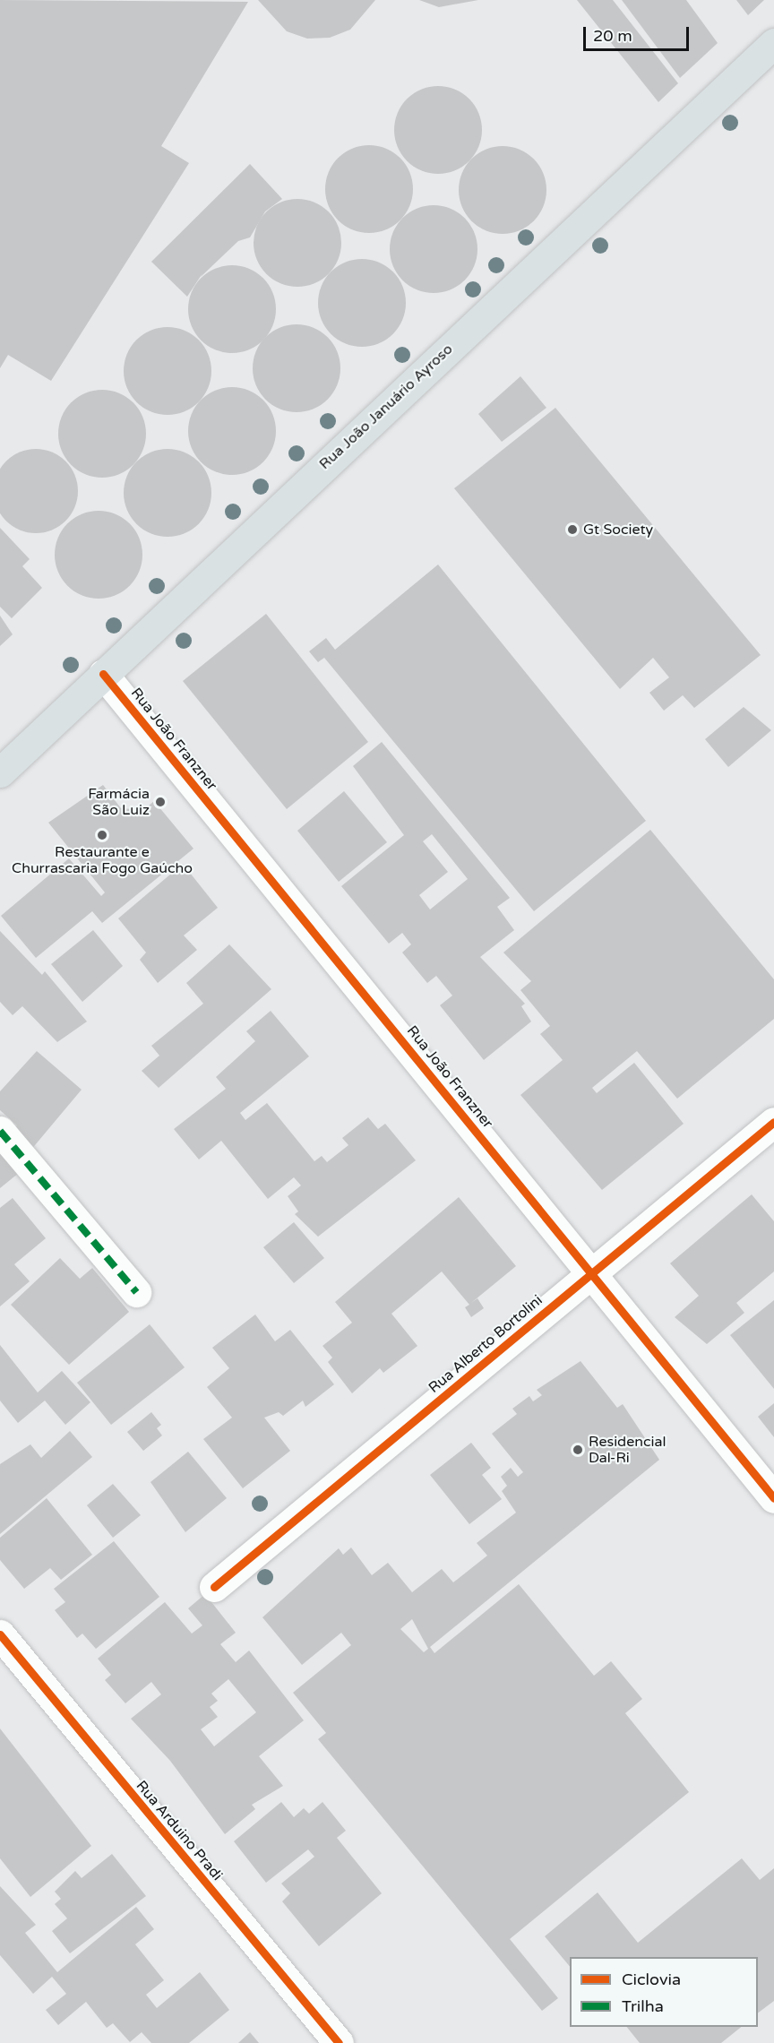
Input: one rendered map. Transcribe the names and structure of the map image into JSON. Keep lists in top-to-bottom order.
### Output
{
  "streets": {
    "main road": ["Rua João Januário Ayroso"],
    "street": ["Rua João Franzner", "Rua Alberto Bortolini", "Rua Arduino Pradi"]
  },
  "crossings": [
    ["Rua João Januário Ayroso", "Rua João Franzner"],
    ["Rua João Franzner", "Rua Alberto Bortolini"]
  ],
  "places": [
    "Gt Society",
    "Farmácia São Luiz",
    "Restaurante e Churrascaria Fogo Gaúcho",
    "Residencial Dal-Ri"
  ],
  "legend": ["Ciclovia", "Trilha"],
  "scale_bar": "20 m"
}
